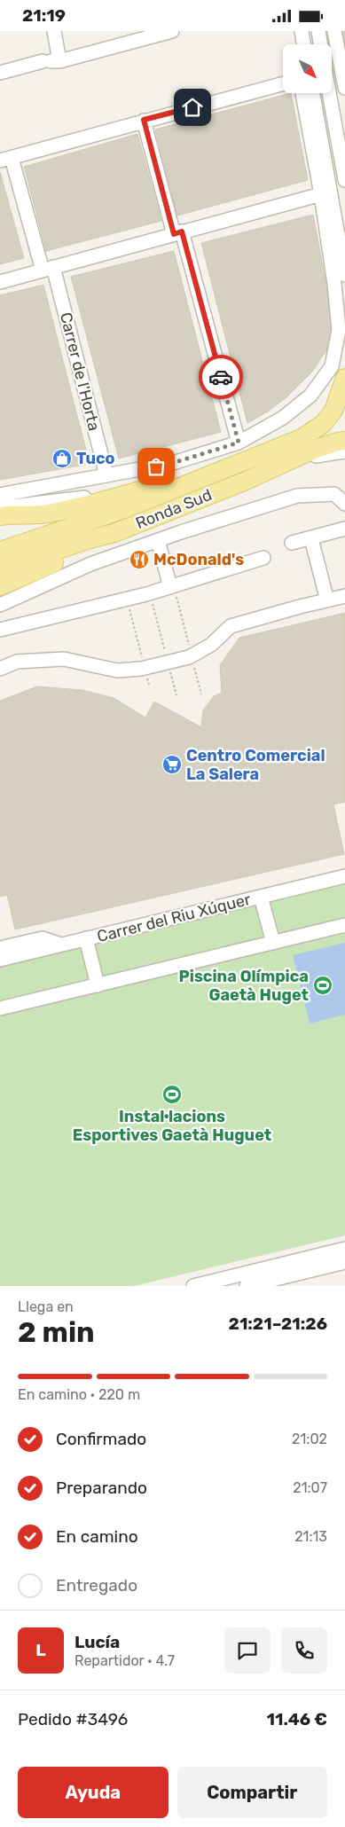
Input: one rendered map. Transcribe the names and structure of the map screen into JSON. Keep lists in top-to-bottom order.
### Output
{
  "streets": {
    "main road": ["Ronda Sud"],
    "street": ["Carrer de l'Horta", "Carrer del Riu Xúquer"]
  },
  "places": {
    "shop": ["Tuco"],
    "restaurant": ["McDonald's"],
    "supermarket": ["Centro Comercial La Salera"],
    "sports": ["Piscina Olímpica Gaetà Huget", "Instal·lacions Esportives Gaetà Huguet"]
  },
  "north": "bottom right",
  "page": {
    "status": "21:19",
    "heading": ["2 min", "Llega en", "21:21–21:26"],
    "panel": [
      "Lucía",
      "Repartidor · 4.7",
      "Pedido #3496",
      "11.46 €"
    ],
    "bar": "En camino · 220 m",
    "list": [
      ["Confirmado", "21:02"],
      ["Preparando", "21:07"],
      ["En camino", "21:13"],
      "Entregado"
    ],
    "round": "L",
    "buttons": ["Ayuda", "Compartir"]
  }
}
